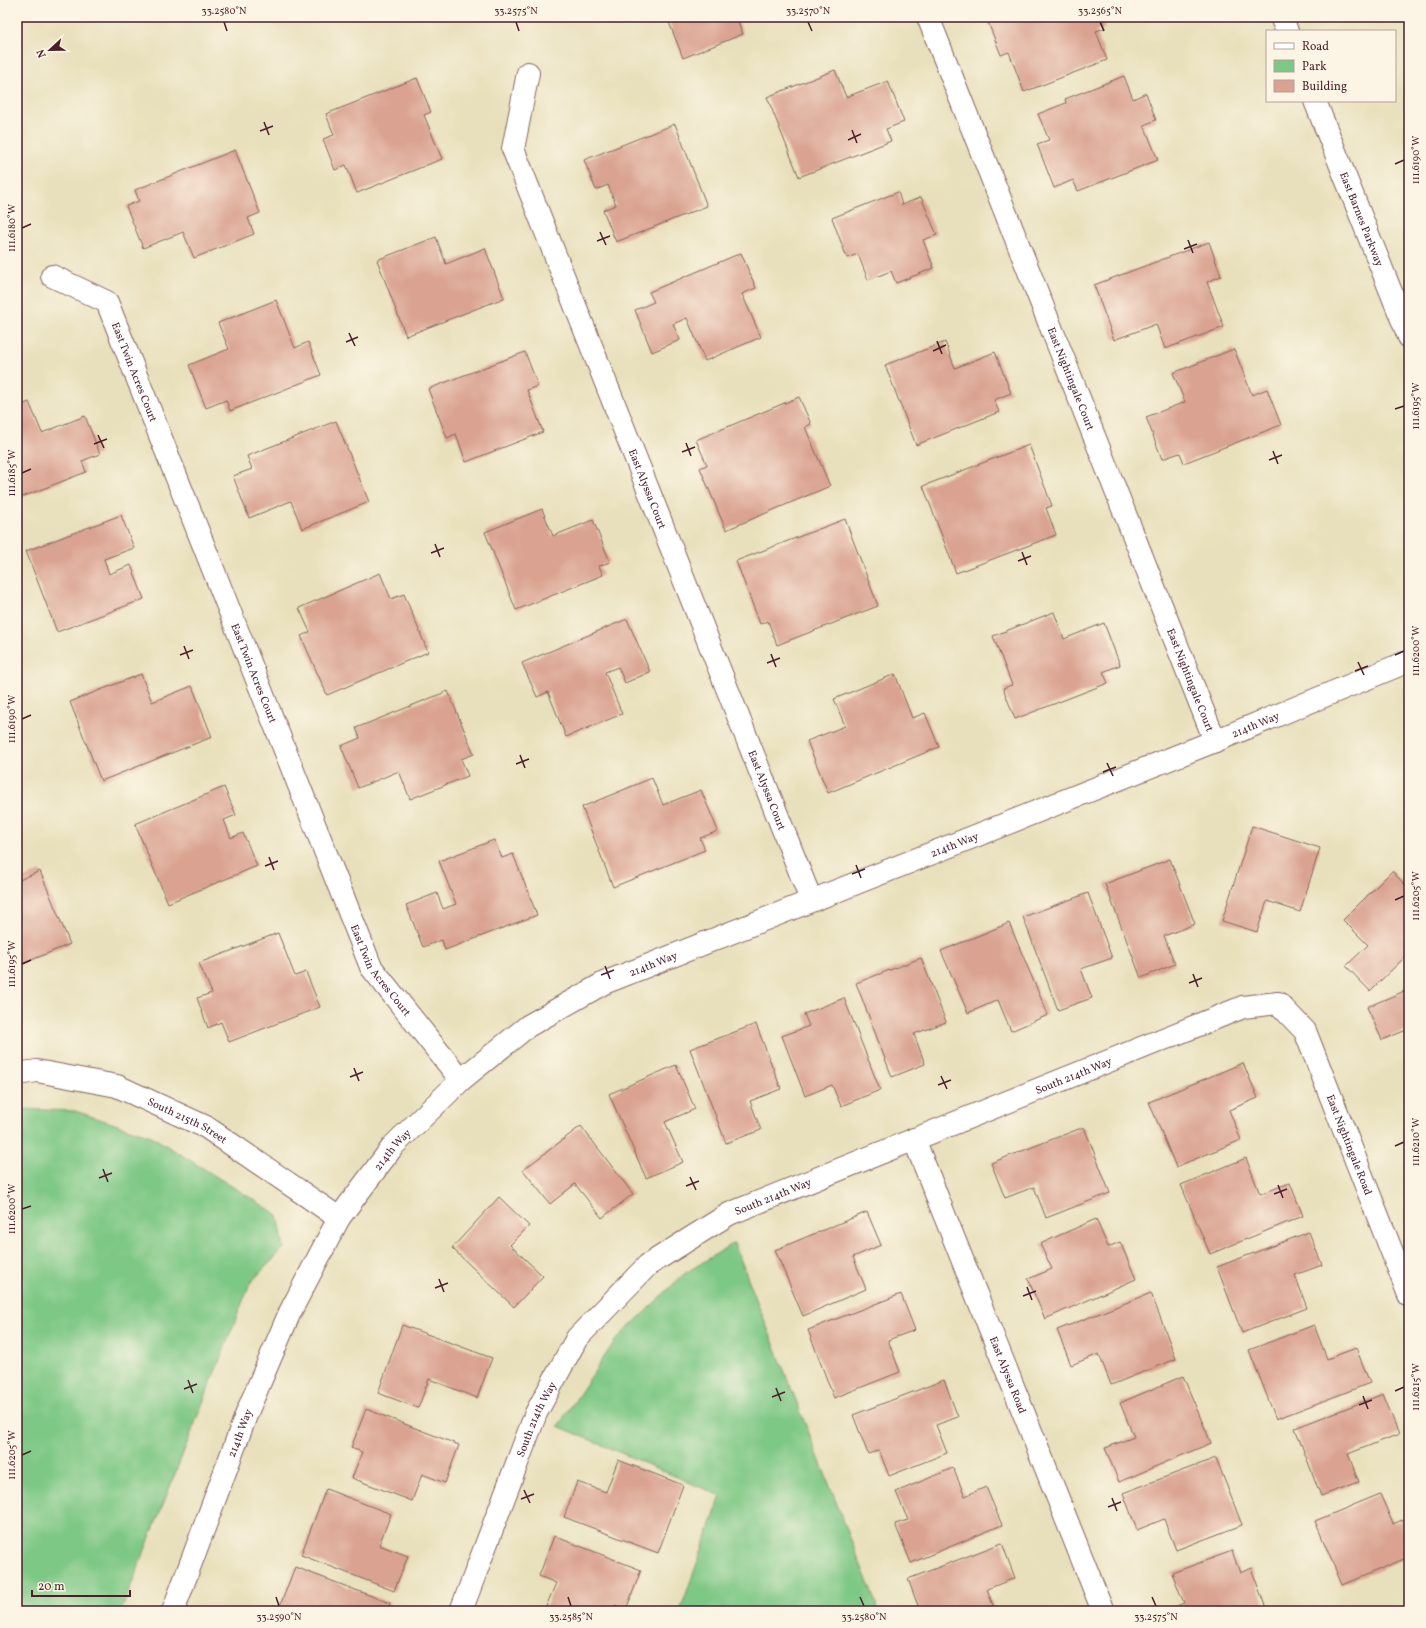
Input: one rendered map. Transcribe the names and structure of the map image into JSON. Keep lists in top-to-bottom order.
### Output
{
  "streets": {
    "street": [
      "East Barnes Parkway",
      "East Twin Acres Court",
      "East Nightingale Court",
      "East Alyssa Court",
      "214th Way",
      "South 214th Way",
      "South 215th Street",
      "East Nightingale Road",
      "East Alyssa Road"
    ]
  },
  "crossings": [
    ["East Twin Acres Court", "214th Way"],
    ["East Nightingale Court", "214th Way"],
    ["East Alyssa Court", "214th Way"],
    ["214th Way", "South 215th Street"],
    ["South 214th Way", "East Nightingale Road"],
    ["South 214th Way", "East Alyssa Road"]
  ],
  "legend": ["Road", "Park", "Building"],
  "scale_bar": "20 m",
  "north": "left",
  "coordinates": [
    "33.2580°N",
    "33.2575°N",
    "33.2570°N",
    "33.2565°N",
    "111.6190°W",
    "111.6180°W",
    "111.6195°W",
    "111.6185°W",
    "111.6200°W",
    "111.6205°W",
    "111.6210°W",
    "111.6215°W",
    "33.2590°N",
    "33.2585°N"
  ]
}
